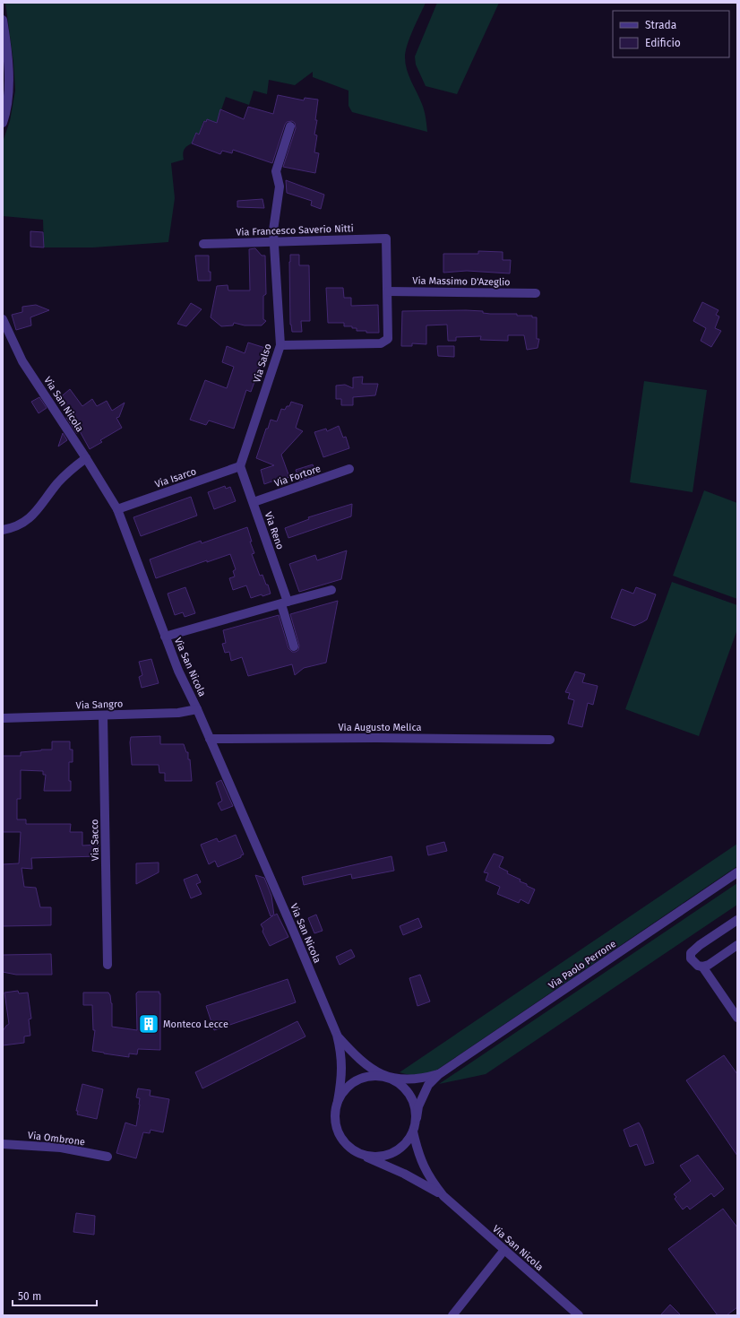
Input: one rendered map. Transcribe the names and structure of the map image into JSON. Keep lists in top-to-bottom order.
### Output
{
  "streets": {
    "street": [
      "Via Francesco Saverio Nitti",
      "Via Massimo D'Azeglio",
      "Via Salso",
      "Via San Nicola",
      "Via Fortore",
      "Via Isarco",
      "Via Reno",
      "Via Sangro",
      "Via Augusto Melica",
      "Via Sacco",
      "Via Paolo Perrone",
      "Via Ombrone"
    ]
  },
  "crossings": [
    ["Via Francesco Saverio Nitti", "Via Massimo D'Azeglio"],
    ["Via Francesco Saverio Nitti", "Via Salso"],
    ["Via Salso", "Via Isarco"],
    ["Via Salso", "Via Reno"],
    ["Via San Nicola", "Via Isarco"],
    ["Via San Nicola", "Via Sangro"],
    ["Via San Nicola", "Via Augusto Melica"],
    ["Via San Nicola", "Via Paolo Perrone"],
    ["Via Fortore", "Via Reno"],
    ["Via Isarco", "Via Reno"],
    ["Via Sangro", "Via Sacco"]
  ],
  "places": {
    "building": ["Monteco Lecce"]
  },
  "legend": ["Strada", "Edificio"],
  "scale_bar": "50 m"
}
